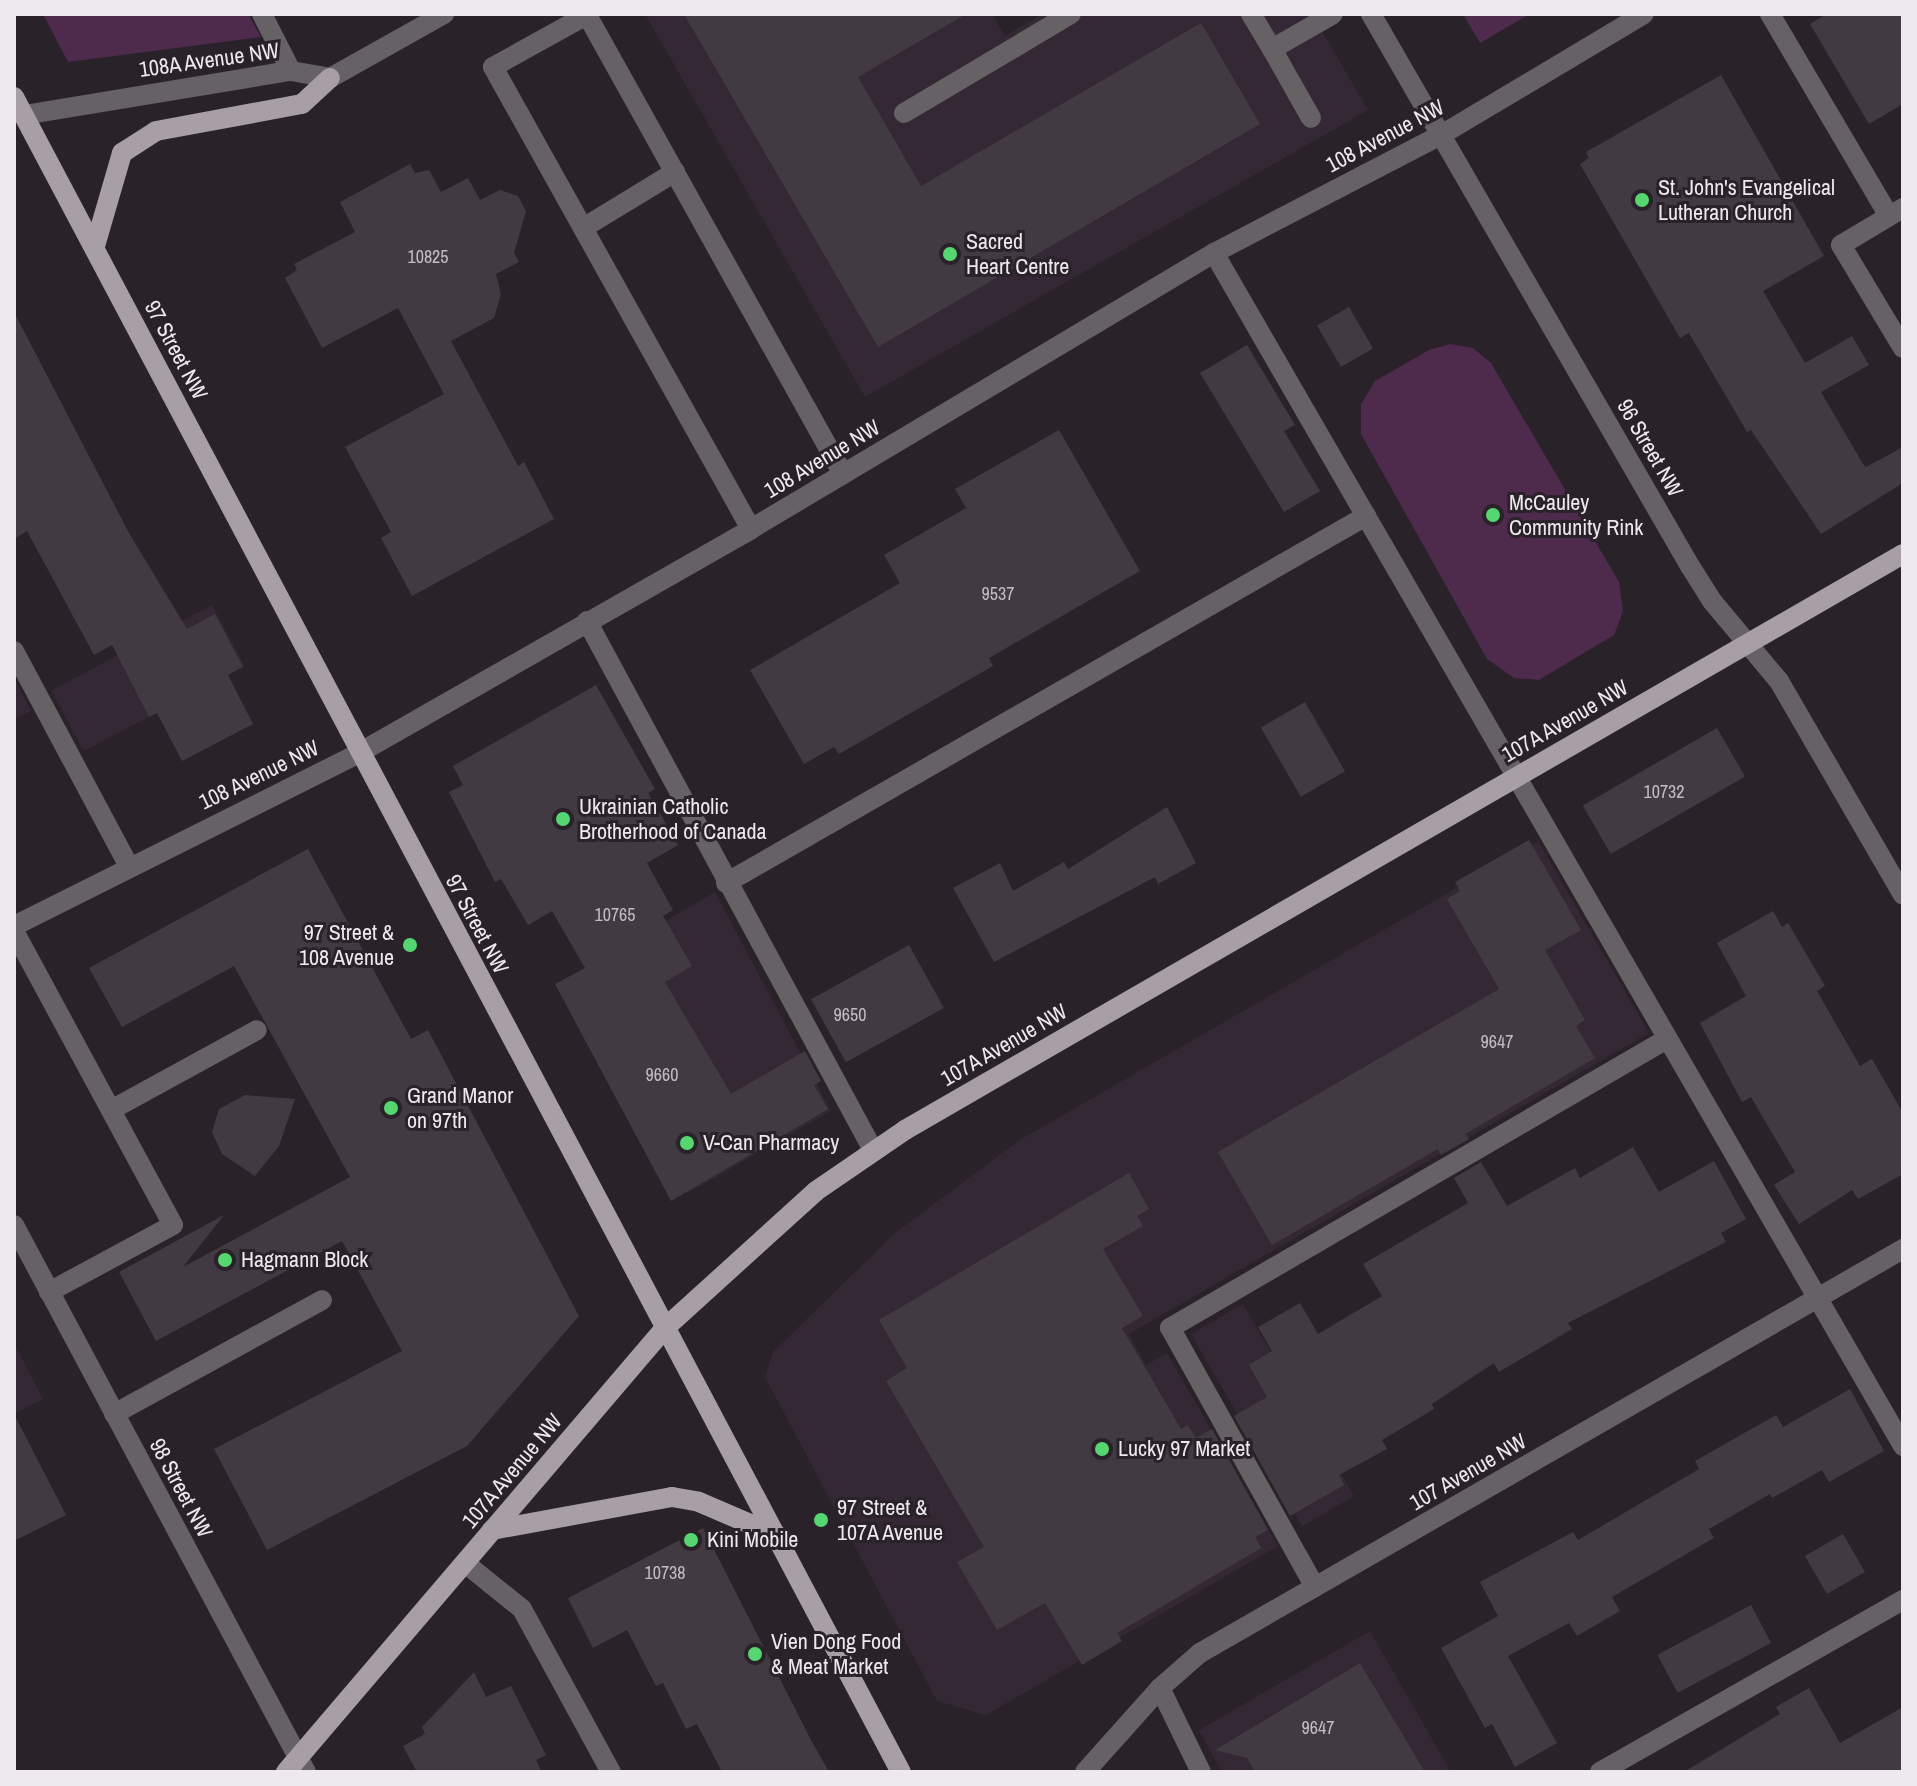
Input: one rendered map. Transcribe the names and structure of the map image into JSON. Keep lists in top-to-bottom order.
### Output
{
  "streets": {
    "main road": ["97 Street NW", "107A Avenue NW"],
    "street": [
      "108A Avenue NW",
      "108 Avenue NW",
      "96 Street NW",
      "107 Avenue NW",
      "98 Street NW"
    ]
  },
  "crossings": [
    ["108A Avenue NW", "97 Street NW"],
    ["108 Avenue NW", "97 Street NW"],
    ["108 Avenue NW", "96 Street NW"],
    ["97 Street NW", "107A Avenue NW"],
    ["96 Street NW", "107A Avenue NW"],
    ["107A Avenue NW", "98 Street NW"]
  ],
  "places": [
    "St. John's Evangelical Lutheran Church",
    "Sacred Heart Centre",
    "McCauley Community Rink",
    "Ukrainian Catholic Brotherhood of Canada",
    "97 Street & 108 Avenue",
    "Grand Manor on 97th",
    "V-Can Pharmacy",
    "Hagmann Block",
    "Lucky 97 Market",
    "97 Street & 107A Avenue",
    "Kini Mobile",
    "Vien Dong Food & Meat Market"
  ],
  "house_numbers": [
    "10825",
    "9537",
    "10732",
    "10765",
    "9650",
    "9647",
    "9660",
    "10738",
    "9647"
  ]
}
